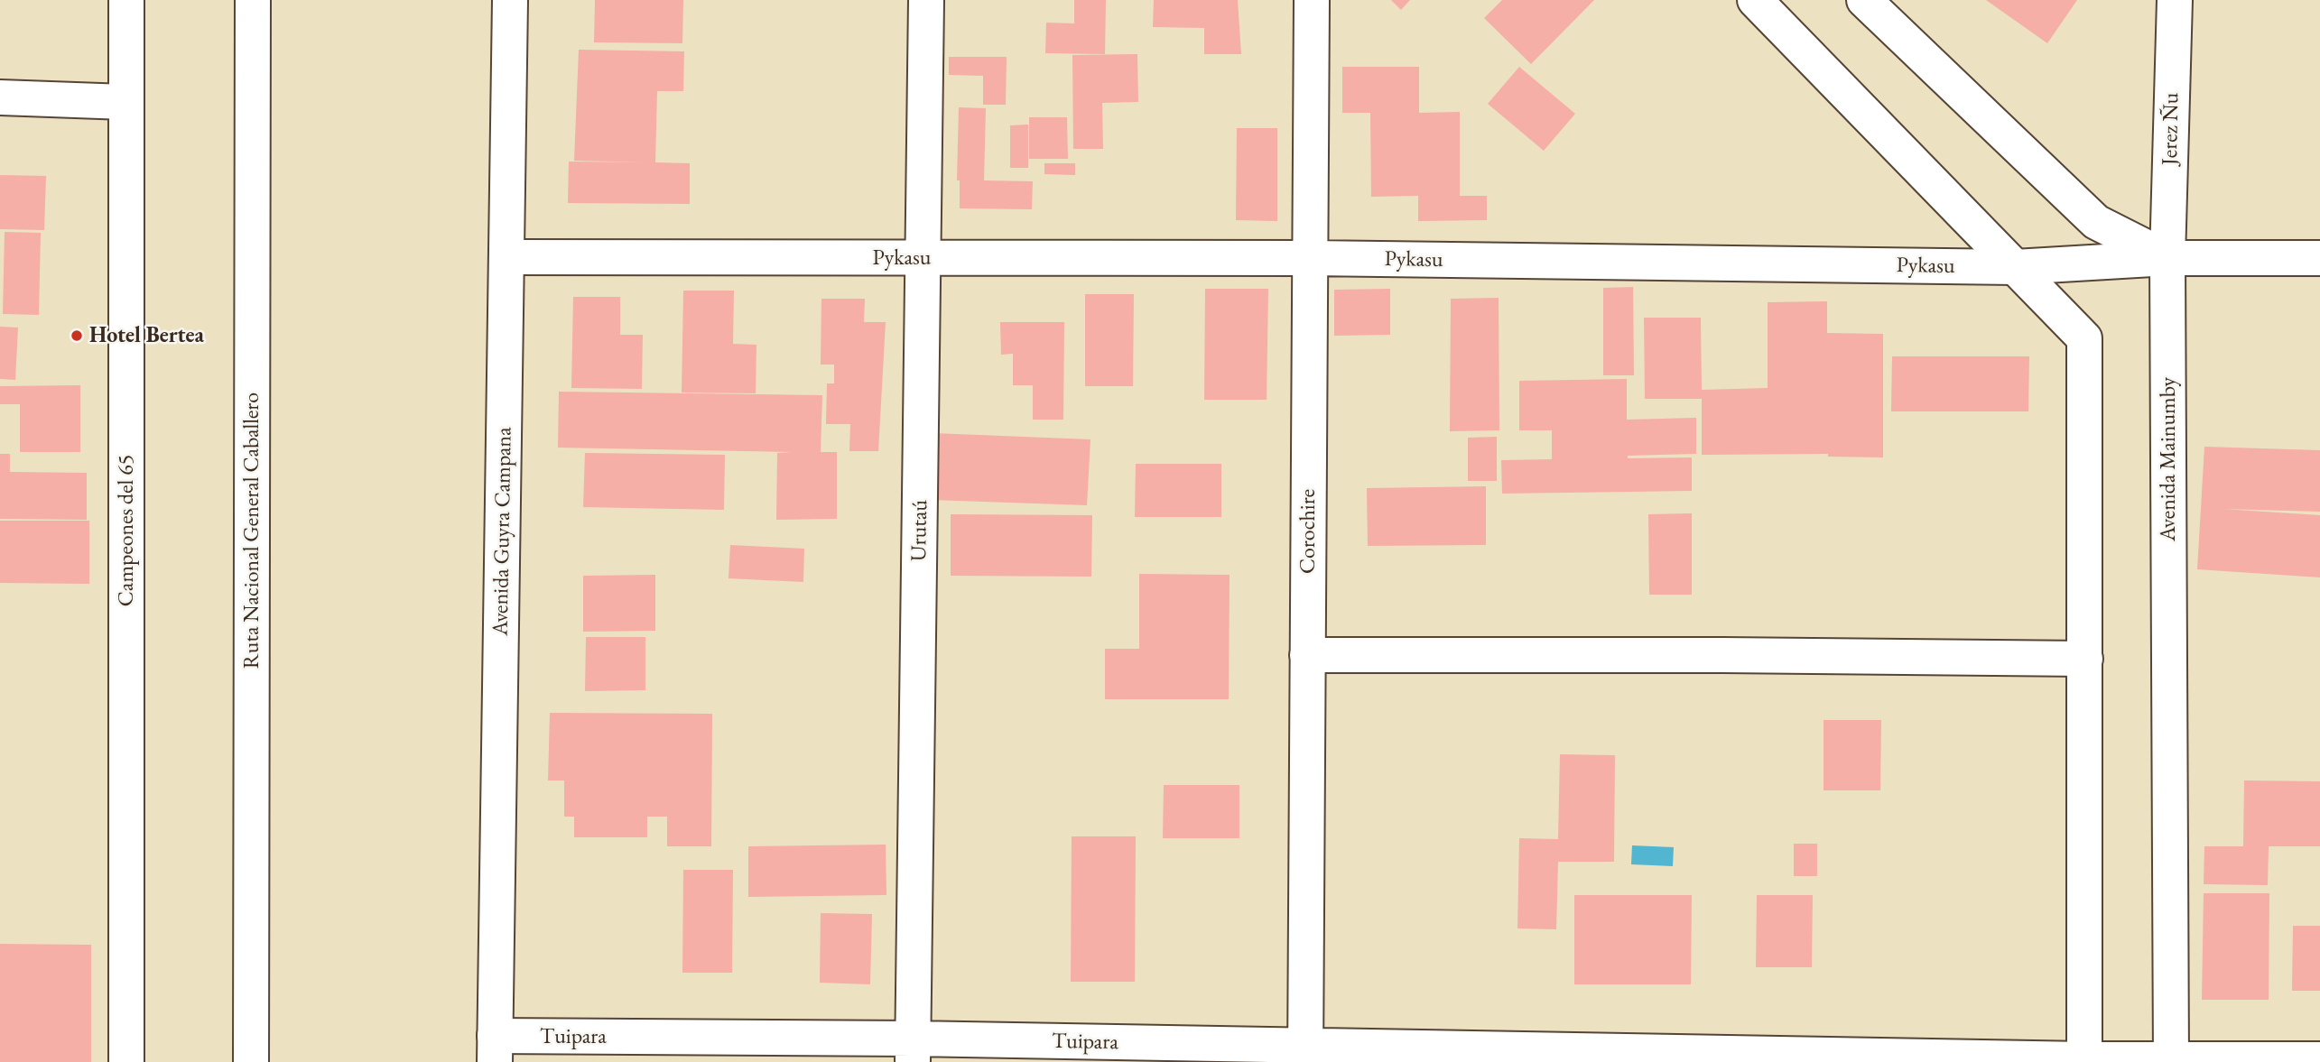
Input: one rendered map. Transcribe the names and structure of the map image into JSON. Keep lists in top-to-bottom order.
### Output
{
  "streets": {
    "main road": [
      "Jerez Ñu",
      "Pykasu",
      "Avenida Mainumby",
      "Campeones del 65",
      "Ruta Nacional General Caballero",
      "Urutaú",
      "Avenida Guyra Campana",
      "Corochire",
      "Tuipara"
    ]
  },
  "crossings": [
    ["Jerez Ñu", "Pykasu"],
    ["Jerez Ñu", "Avenida Mainumby"],
    ["Pykasu", "Avenida Mainumby"],
    ["Pykasu", "Urutaú"],
    ["Pykasu", "Avenida Guyra Campana"],
    ["Pykasu", "Corochire"],
    ["Avenida Mainumby", "Tuipara"],
    ["Urutaú", "Tuipara"],
    ["Avenida Guyra Campana", "Tuipara"],
    ["Corochire", "Tuipara"]
  ],
  "places": ["Hotel Bertea"]
}
